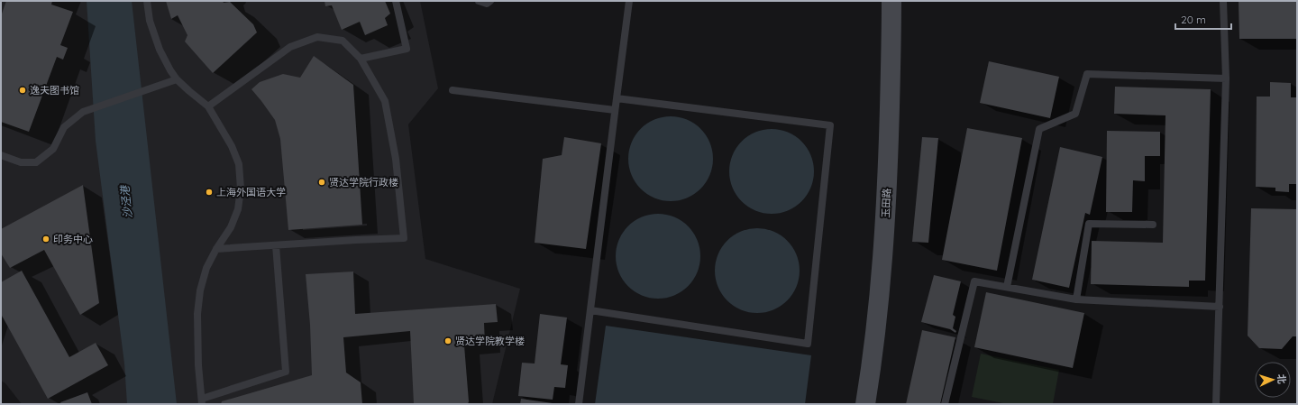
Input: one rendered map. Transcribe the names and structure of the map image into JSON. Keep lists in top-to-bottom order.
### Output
{
  "streets": {
    "street": ["玉田路"]
  },
  "water": ["沙泾港"],
  "places": [
    "逸夫图书馆",
    "贤达学院行政楼",
    "上海外国语大学",
    "印务中心",
    "贤达学院教学楼"
  ],
  "scale_bar": "20 m",
  "north": "right"
}
